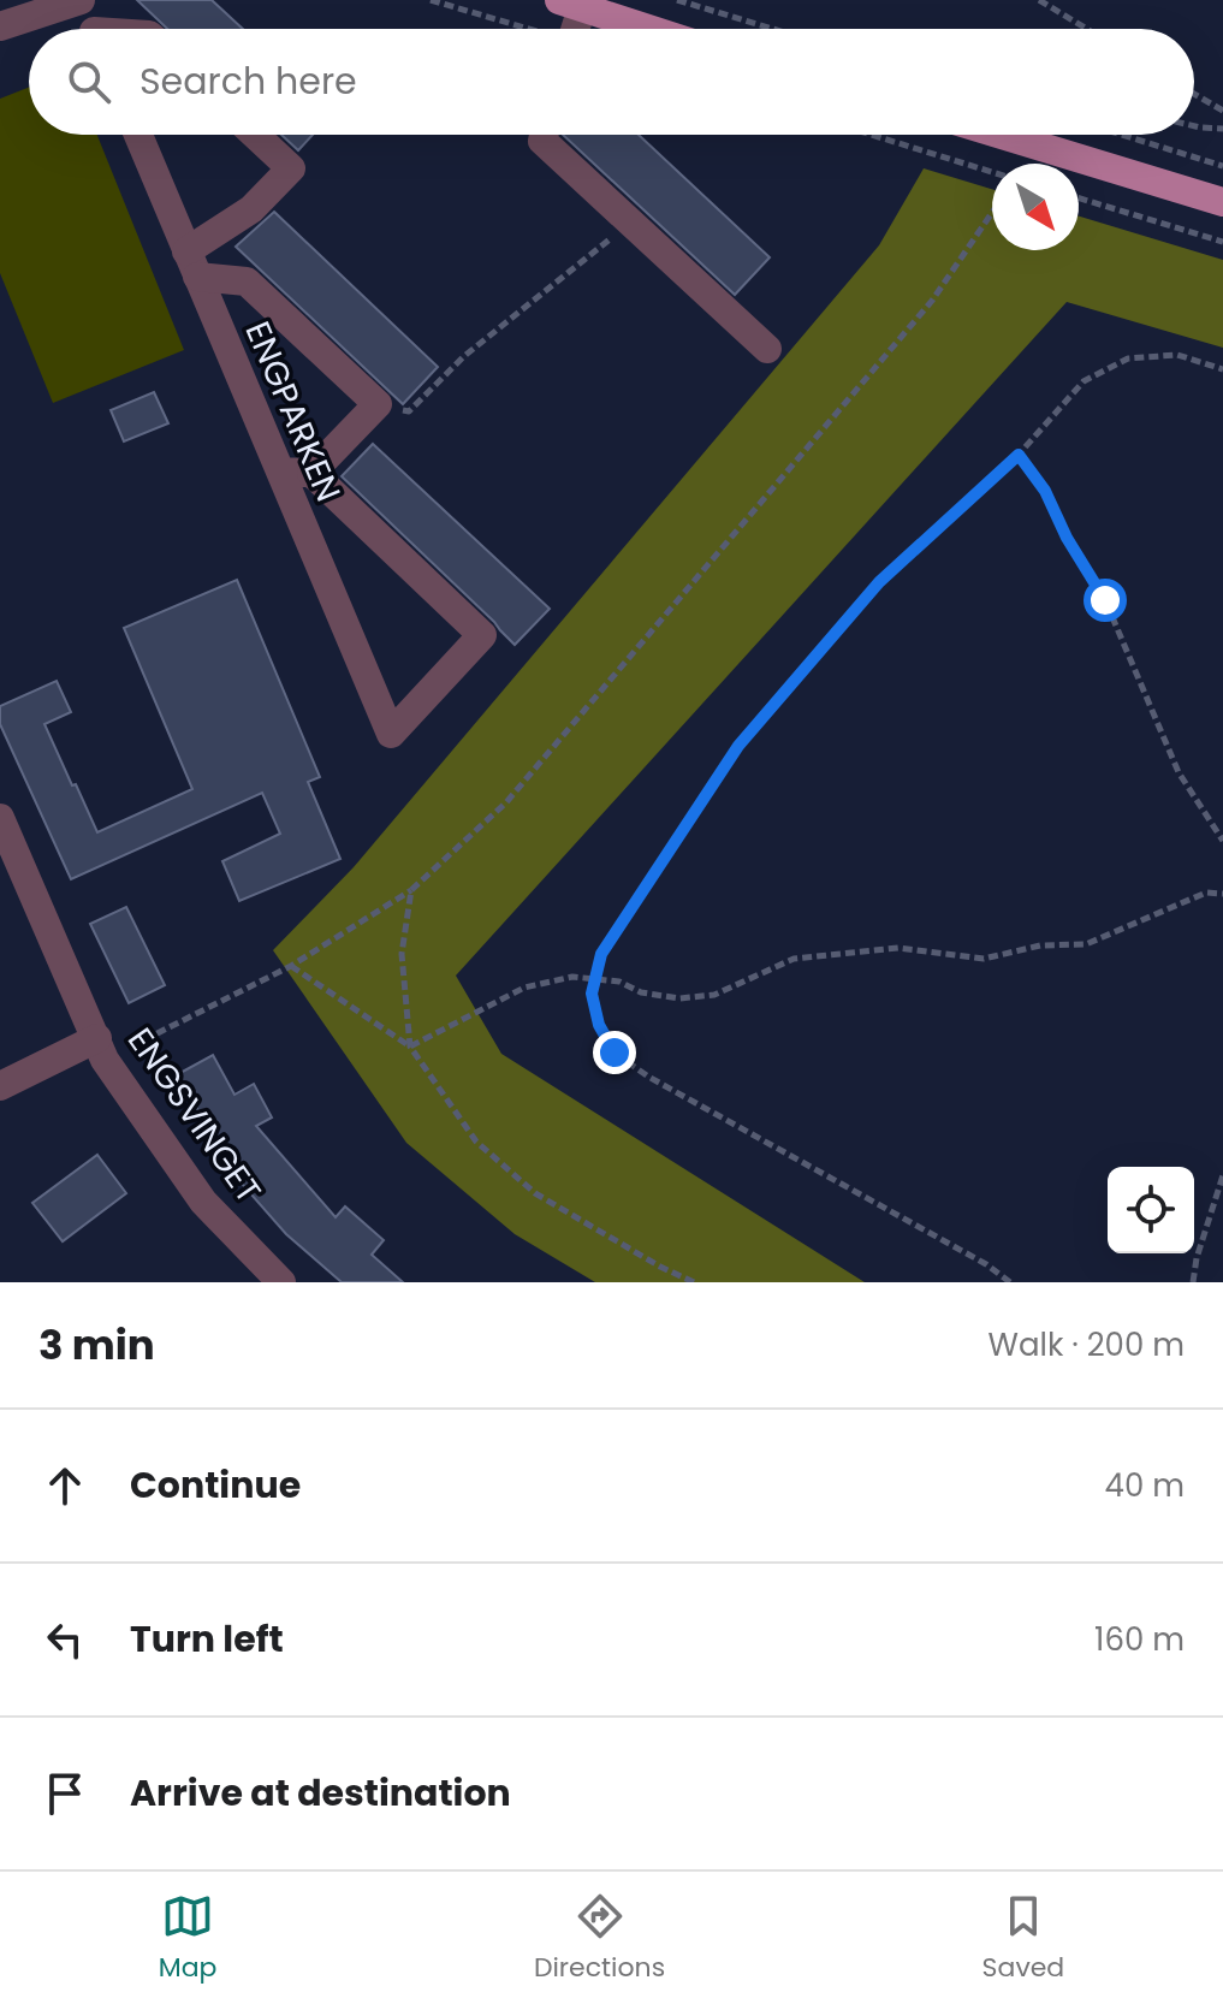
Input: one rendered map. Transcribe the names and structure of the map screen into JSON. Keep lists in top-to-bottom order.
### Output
{
  "streets": {
    "street": ["ENGPARKEN", "ENGSVINGET"]
  },
  "north": "bottom right",
  "page": {
    "search": "Search here",
    "heading": ["3 min", "Walk · 200 m"],
    "list": [
      ["Continue", "40 m"],
      ["Turn left", "160 m"],
      "Arrive at destination"
    ],
    "nav": ["Map", "Directions", "Saved"]
  }
}
